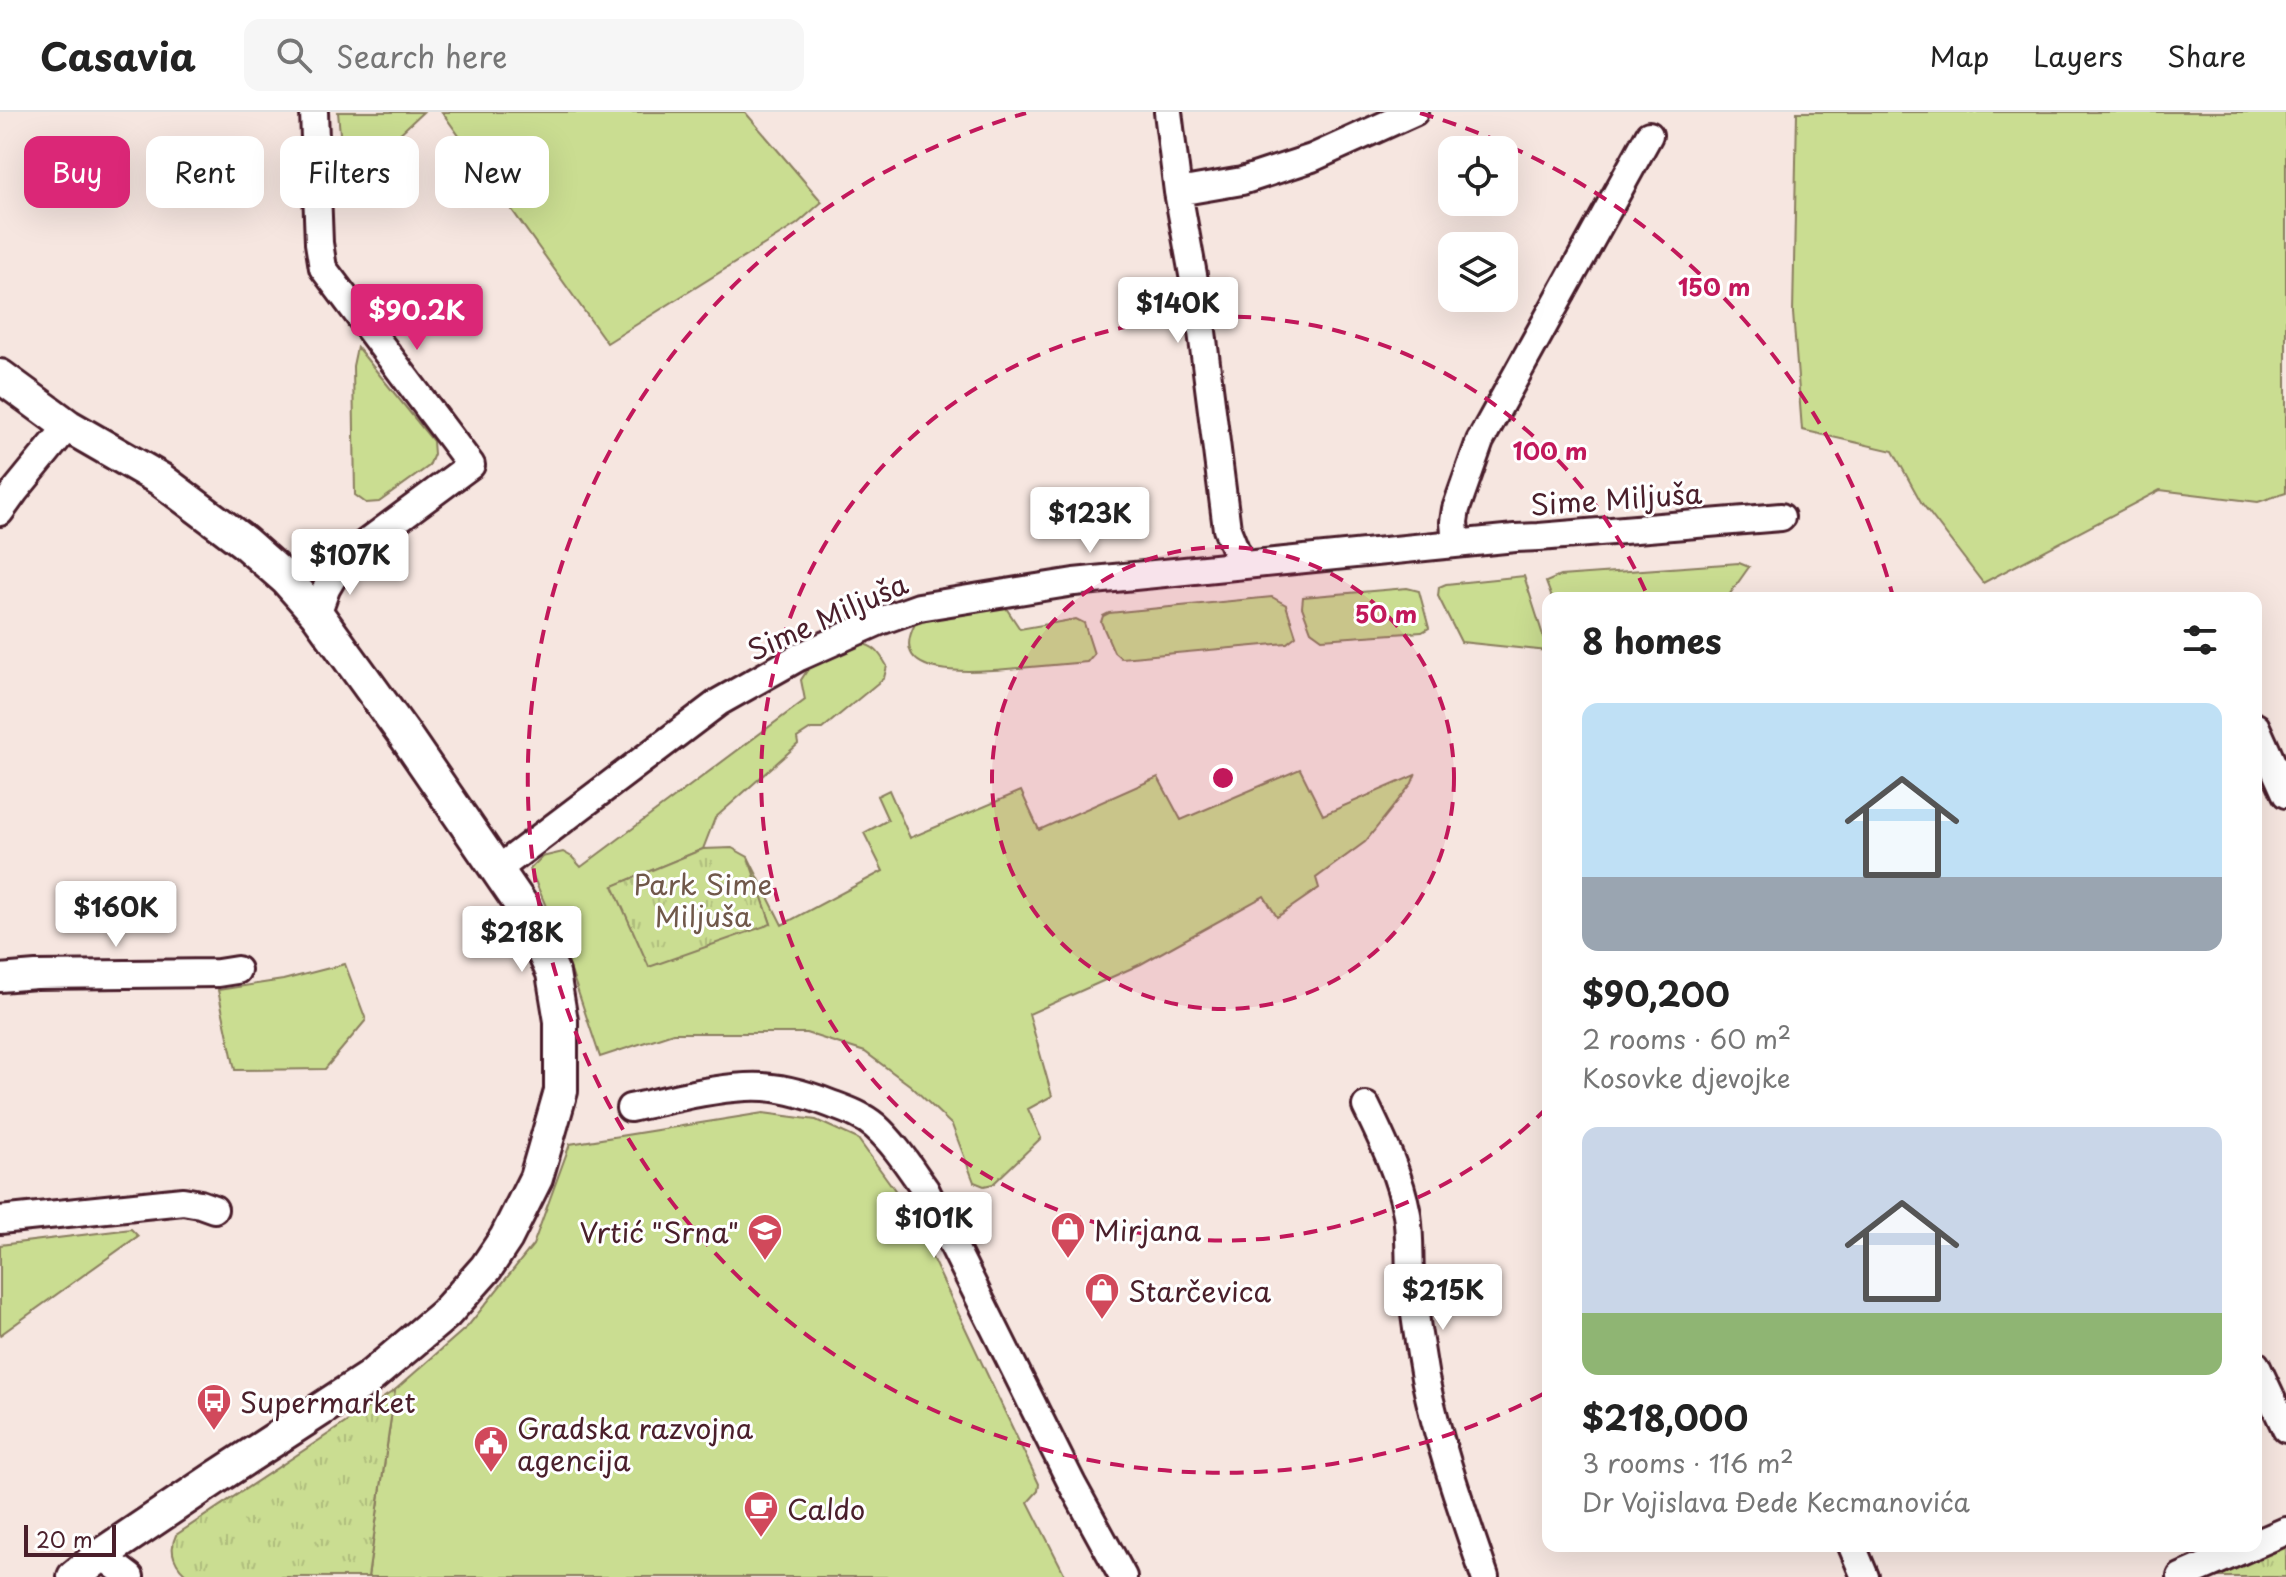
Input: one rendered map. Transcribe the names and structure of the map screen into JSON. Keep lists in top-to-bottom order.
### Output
{
  "streets": {
    "street": ["Sime Miljuša"]
  },
  "parks": ["Park Sime Miljuša"],
  "places": {
    "shop": ["Mirjana", "Starčevica"],
    "school or university": ["Vrtić \"Srna\""],
    "bus stop": ["Supermarket"],
    "public building": ["Gradska razvojna agencija"],
    "cafe": ["Caldo"]
  },
  "scale_bar": "20 m",
  "page": {
    "header": "Casavia",
    "search": "Search here",
    "nav": ["Map", "Layers", "Share"],
    "chip": [
      "Buy",
      "Rent",
      "Filters",
      "New"
    ],
    "price": [
      "$140K",
      "$90.2K",
      "$123K",
      "$107K",
      "$160K",
      "$218K",
      "$101K",
      "$215K"
    ],
    "heading": "8 homes",
    "list": [
      {
        "name": "$90,200",
        "note": "2 rooms · 60 m² · Kosovke djevojke"
      },
      {
        "name": "$218,000",
        "note": "3 rooms · 116 m² · Dr Vojislava Đede Kecmanovića"
      }
    ],
    "scale": "20 m"
  },
  "rings": ["150 m", "100 m", "50 m"]
}
